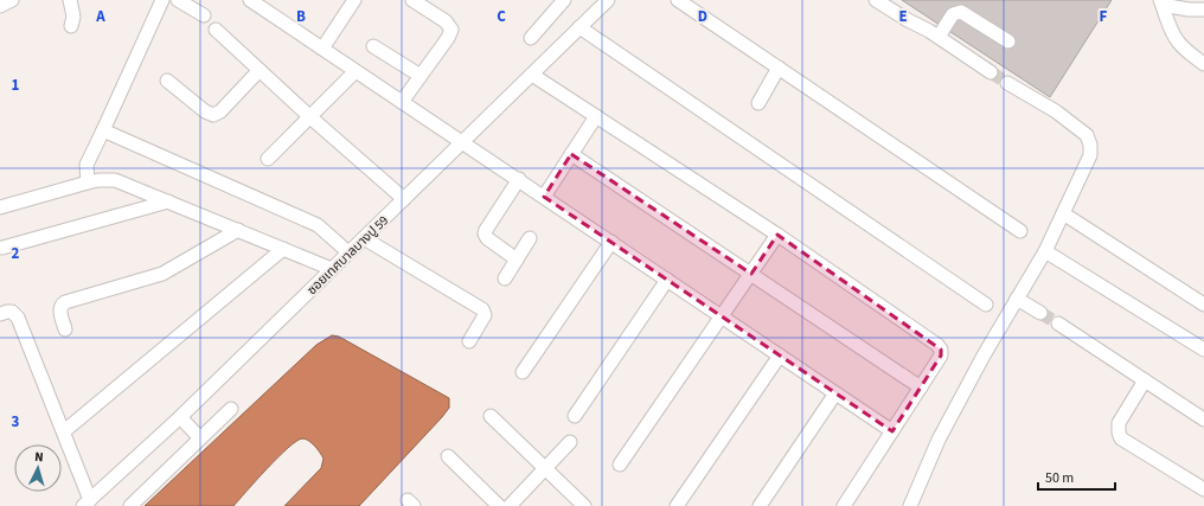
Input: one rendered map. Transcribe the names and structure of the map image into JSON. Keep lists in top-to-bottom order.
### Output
{
  "streets": {
    "street": ["ซอยเทศบาลบางปู 59"]
  },
  "scale_bar": "50 m",
  "north": "top",
  "grid": {
    "columns": [
      "A",
      "B",
      "C",
      "D",
      "E",
      "F"
    ],
    "rows": ["1", "2", "3"]
  }
}
